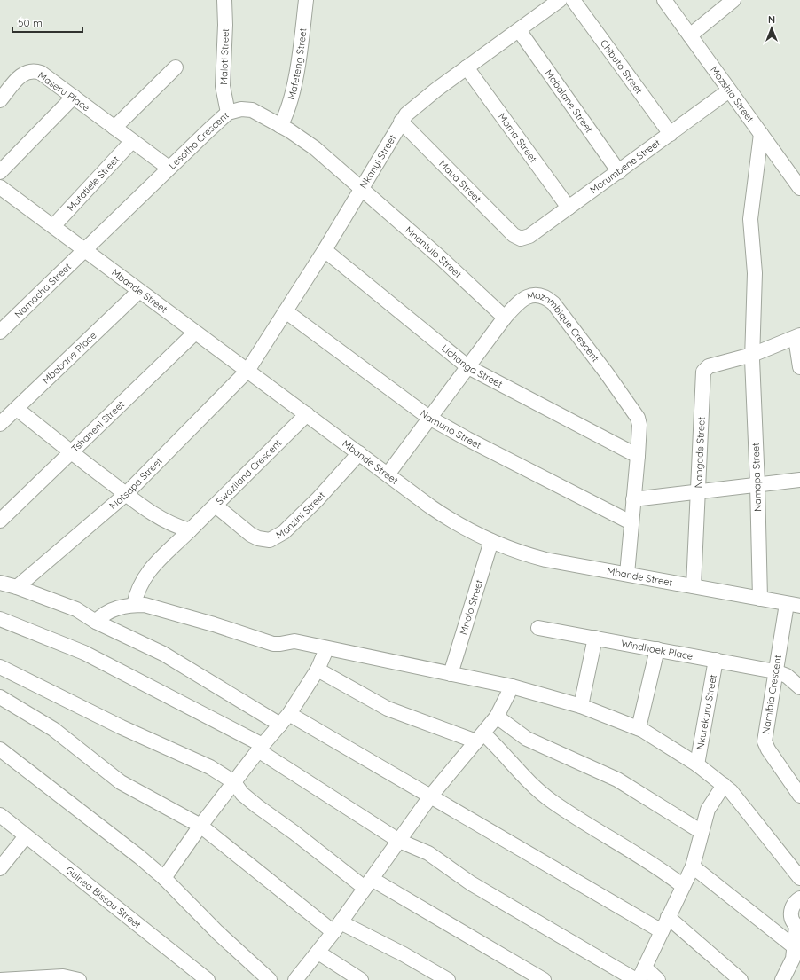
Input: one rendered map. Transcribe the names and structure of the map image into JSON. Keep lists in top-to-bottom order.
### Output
{
  "streets": {
    "street": [
      "Maloti Street",
      "Mafeteng Street",
      "Chibuto Street",
      "Maseru Place",
      "Mozshla Street",
      "Mabalane Street",
      "Moma Street",
      "Lesotho Crescent",
      "Nkanyi Street",
      "Morumbene Street",
      "Maua Street",
      "Matatiele Street",
      "Mnantulo Street",
      "Namacha Street",
      "Mbande Street",
      "Mozambique Crescent",
      "Mbabane Place",
      "Lichanga Street",
      "Tshaneni Street",
      "Namuno Street",
      "Nangade Street",
      "Swaziland Crescent",
      "Namapa Street",
      "Matsapa Street",
      "Manzini Street",
      "Mnolo Street",
      "Windhoek Place",
      "Namibia Crescent",
      "Nkurekuru Street",
      "Guinea Bissau Street"
    ]
  },
  "crossings": [
    ["Maloti Street", "Lesotho Crescent"],
    ["Mafeteng Street", "Lesotho Crescent"],
    ["Chibuto Street", "Morumbene Street"],
    ["Maseru Place", "Lesotho Crescent"],
    ["Maseru Place", "Matatiele Street"],
    ["Mozshla Street", "Morumbene Street"],
    ["Mozshla Street", "Namapa Street"],
    ["Mabalane Street", "Nkanyi Street"],
    ["Mabalane Street", "Morumbene Street"],
    ["Moma Street", "Nkanyi Street"],
    ["Moma Street", "Morumbene Street"],
    ["Lesotho Crescent", "Nkanyi Street"],
    ["Lesotho Crescent", "Mnantulo Street"],
    ["Lesotho Crescent", "Namacha Street"],
    ["Lesotho Crescent", "Mbande Street"],
    ["Nkanyi Street", "Maua Street"],
    ["Nkanyi Street", "Mnantulo Street"],
    ["Nkanyi Street", "Mbande Street"],
    ["Nkanyi Street", "Lichanga Street"],
    ["Nkanyi Street", "Namuno Street"],
    ["Nkanyi Street", "Matsapa Street"],
    ["Morumbene Street", "Maua Street"],
    ["Matatiele Street", "Mbande Street"],
    ["Mnantulo Street", "Mozambique Crescent"],
    ["Namacha Street", "Mbande Street"],
    ["Mbande Street", "Mozambique Crescent"],
    ["Mbande Street", "Mbabane Place"],
    ["Mbande Street", "Tshaneni Street"],
    ["Mbande Street", "Nangade Street"],
    ["Mbande Street", "Swaziland Crescent"],
    ["Mbande Street", "Namapa Street"],
    ["Mbande Street", "Matsapa Street"],
    ["Mbande Street", "Manzini Street"],
    ["Mbande Street", "Mnolo Street"],
    ["Mbande Street", "Namibia Crescent"],
    ["Mozambique Crescent", "Lichanga Street"],
    ["Mozambique Crescent", "Namuno Street"],
    ["Nangade Street", "Namapa Street"],
    ["Swaziland Crescent", "Manzini Street"],
    ["Windhoek Place", "Namibia Crescent"],
    ["Windhoek Place", "Nkurekuru Street"]
  ],
  "scale_bar": "50 m",
  "north": "top"
}
